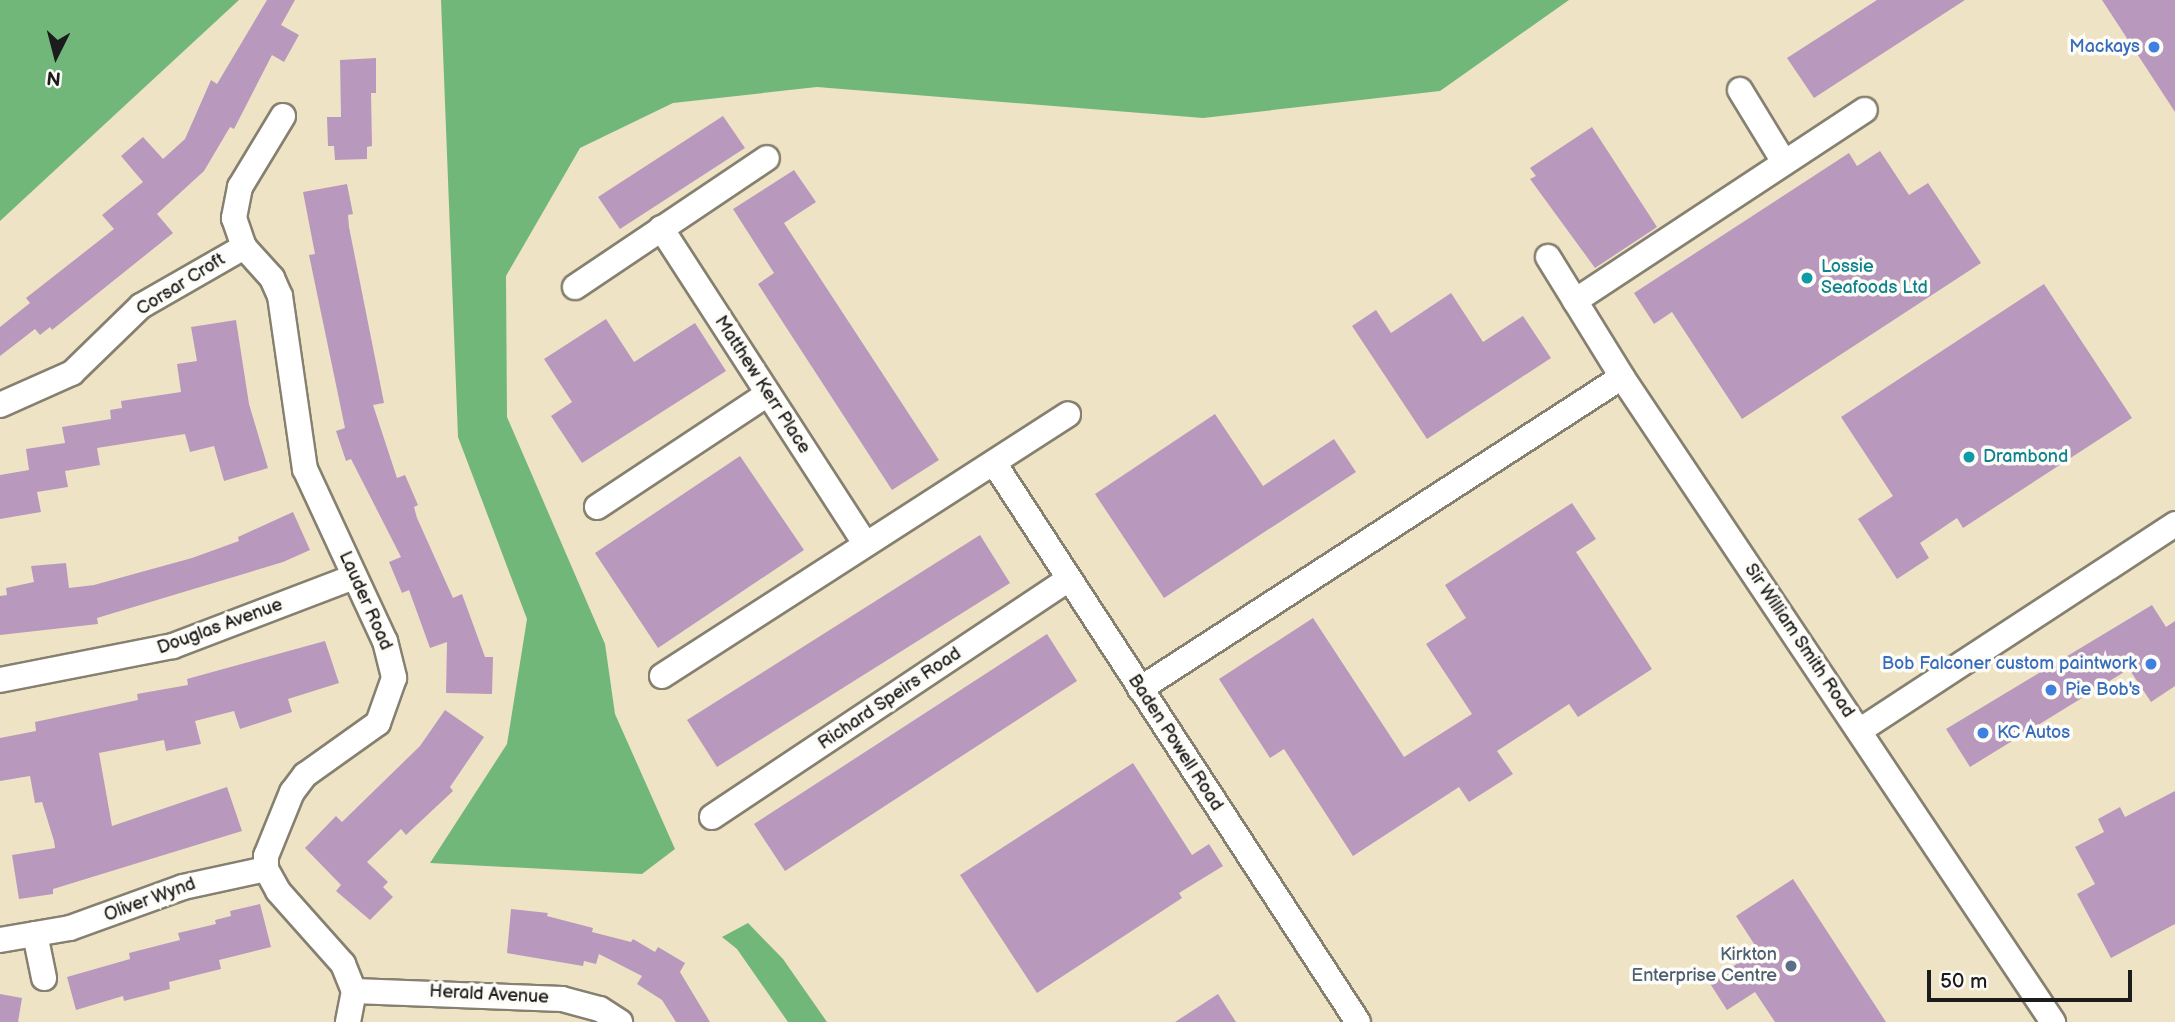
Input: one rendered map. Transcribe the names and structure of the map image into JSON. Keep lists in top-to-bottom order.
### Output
{
  "streets": {
    "street": [
      "Corsar Croft",
      "Matthew Kerr Place",
      "Lauder Road",
      "Douglas Avenue",
      "Sir William Smith Road",
      "Richard Speirs Road",
      "Baden Powell Road",
      "Oliver Wynd",
      "Herald Avenue"
    ]
  },
  "crossings": [
    ["Corsar Croft", "Lauder Road"],
    ["Lauder Road", "Douglas Avenue"],
    ["Lauder Road", "Oliver Wynd"],
    ["Richard Speirs Road", "Baden Powell Road"]
  ],
  "places": [
    "Mackays",
    "Lossie Seafoods Ltd",
    "Drambond",
    "Bob Falconer custom paintwork",
    "Pie Bob's",
    "KC Autos",
    "Kirkton Enterprise Centre"
  ],
  "scale_bar": "50 m",
  "north": "bottom"
}
